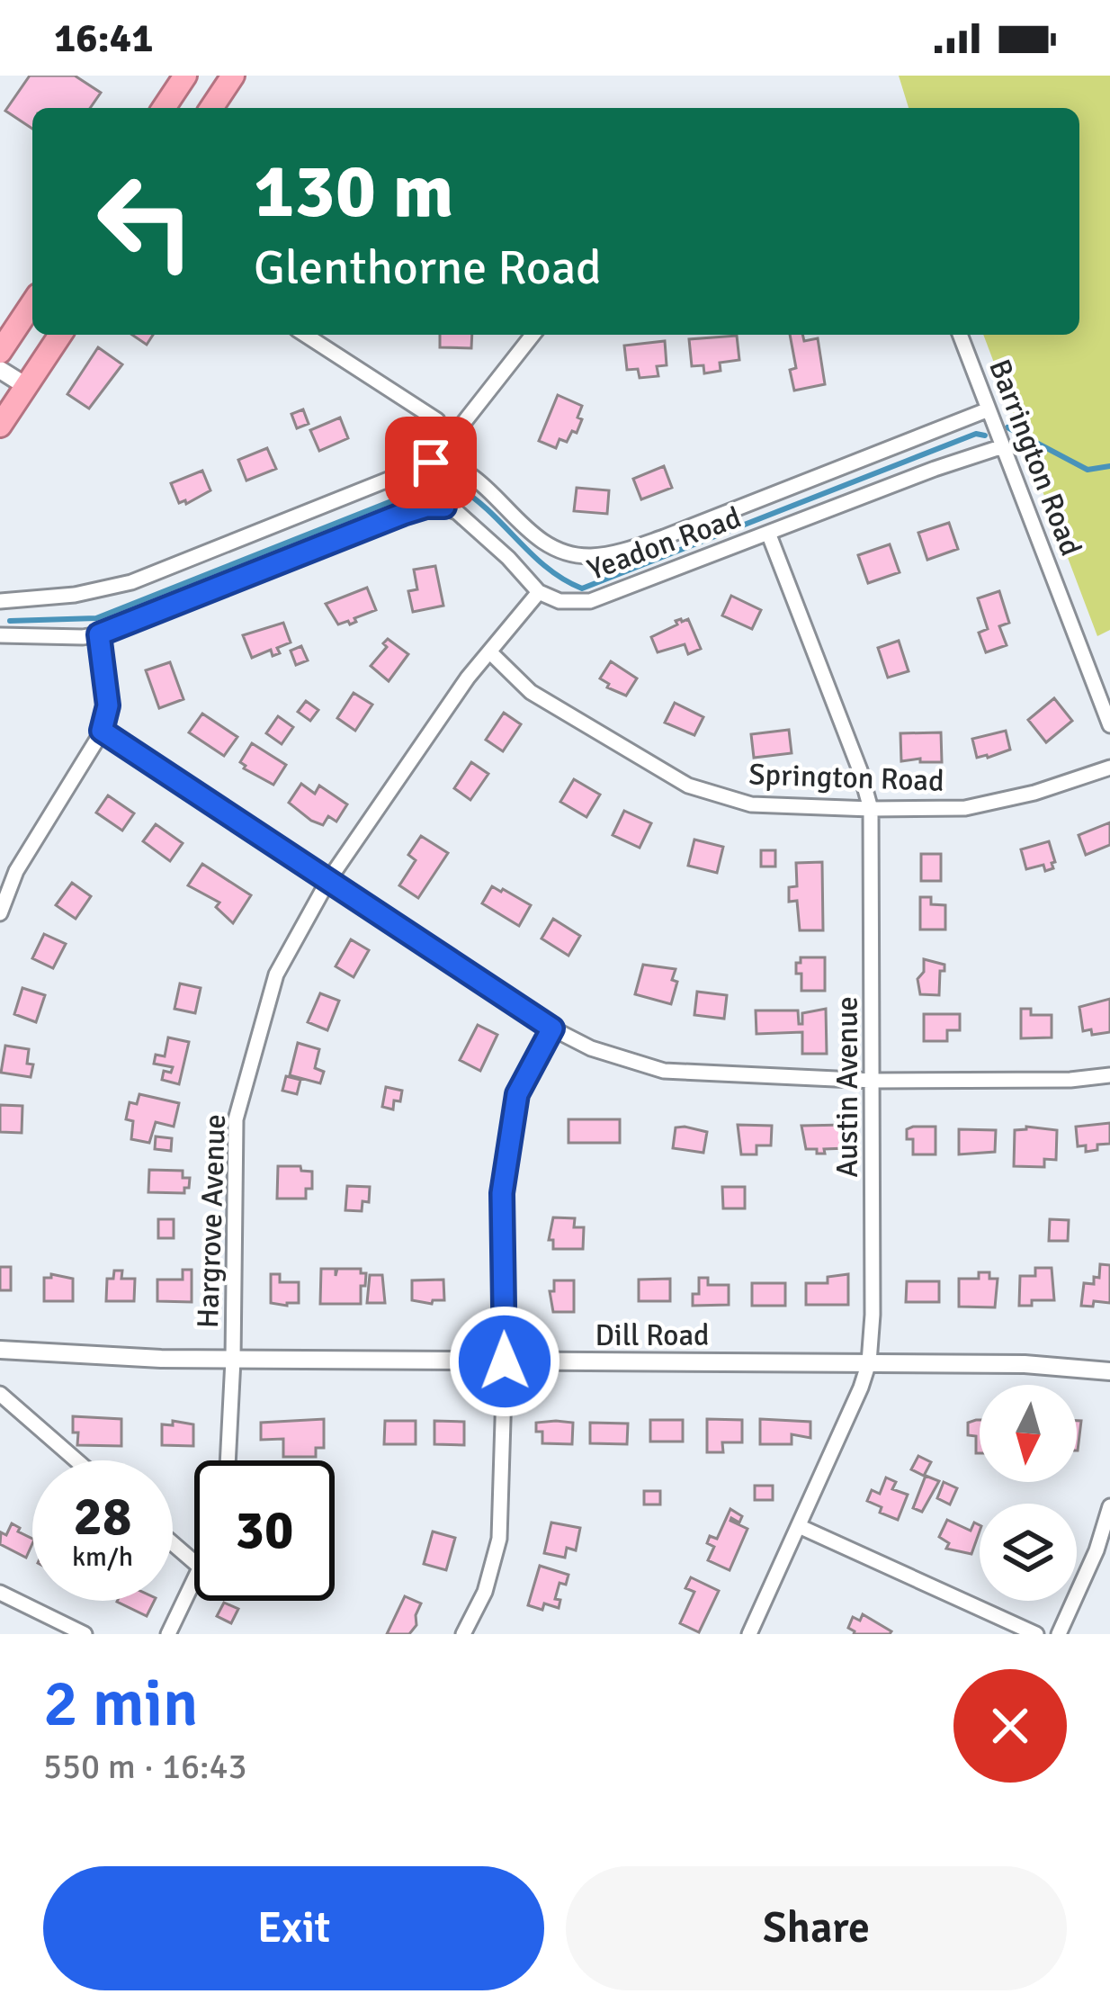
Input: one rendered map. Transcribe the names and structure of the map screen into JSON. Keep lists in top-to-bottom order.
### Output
{
  "streets": {
    "street": [
      "Barrington Road",
      "Yeadon Road",
      "Springton Road",
      "Austin Avenue",
      "Hargrove Avenue",
      "Dill Road"
    ]
  },
  "crossings": [
    ["Barrington Road", "Yeadon Road"],
    ["Yeadon Road", "Austin Avenue"],
    ["Yeadon Road", "Hargrove Avenue"],
    ["Springton Road", "Austin Avenue"],
    ["Springton Road", "Hargrove Avenue"],
    ["Austin Avenue", "Dill Road"],
    ["Hargrove Avenue", "Dill Road"]
  ],
  "north": "bottom",
  "page": {
    "status": "16:41",
    "turn": ["130 m", "Glenthorne Road"],
    "speed": "28 km/h",
    "limit": "30",
    "heading": ["2 min", "550 m · 16:43"],
    "buttons": ["Exit", "Share"]
  }
}
